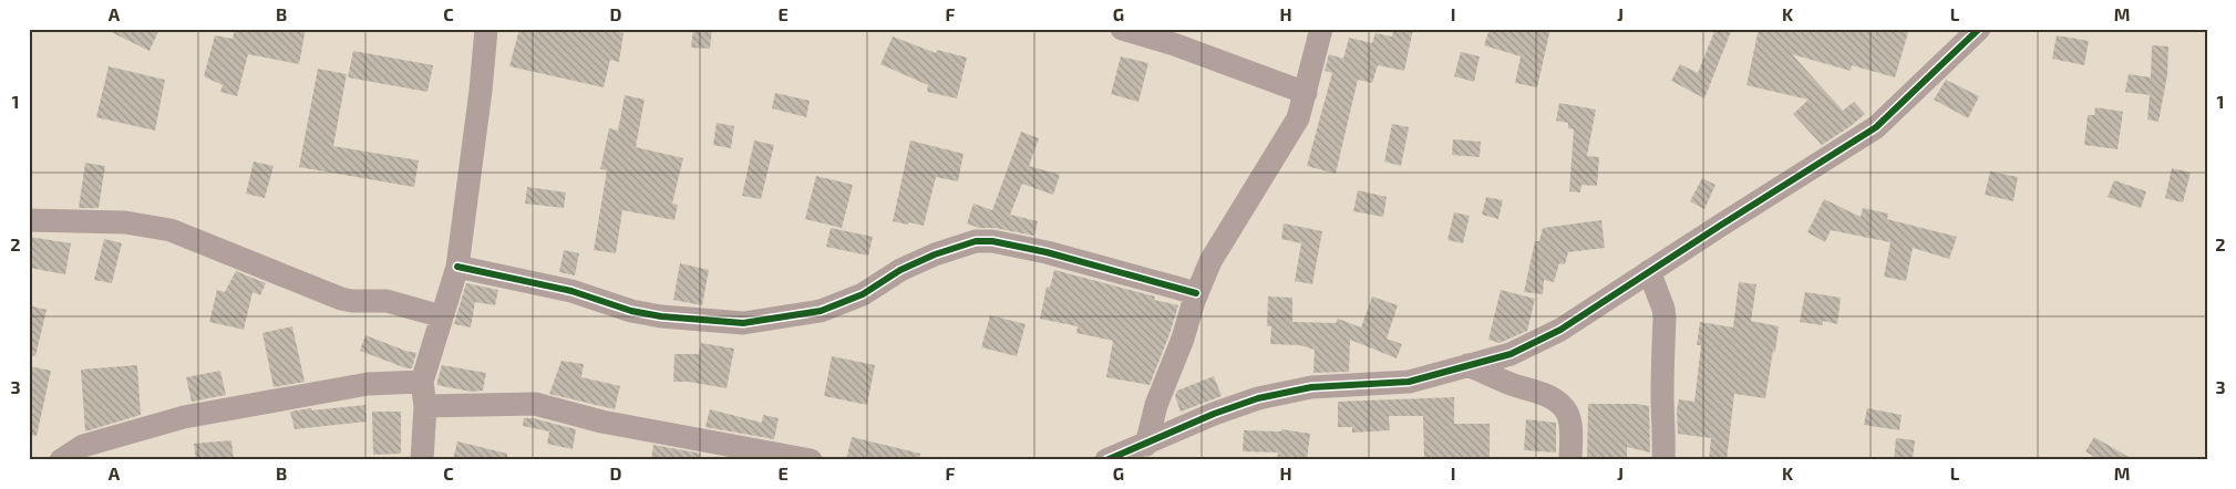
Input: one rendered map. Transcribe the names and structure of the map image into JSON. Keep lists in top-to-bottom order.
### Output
{
  "grid": {
    "columns": [
      "A",
      "B",
      "C",
      "D",
      "E",
      "F",
      "G",
      "H",
      "I",
      "J",
      "K",
      "L",
      "M"
    ],
    "rows": ["1", "2", "3"]
  }
}
